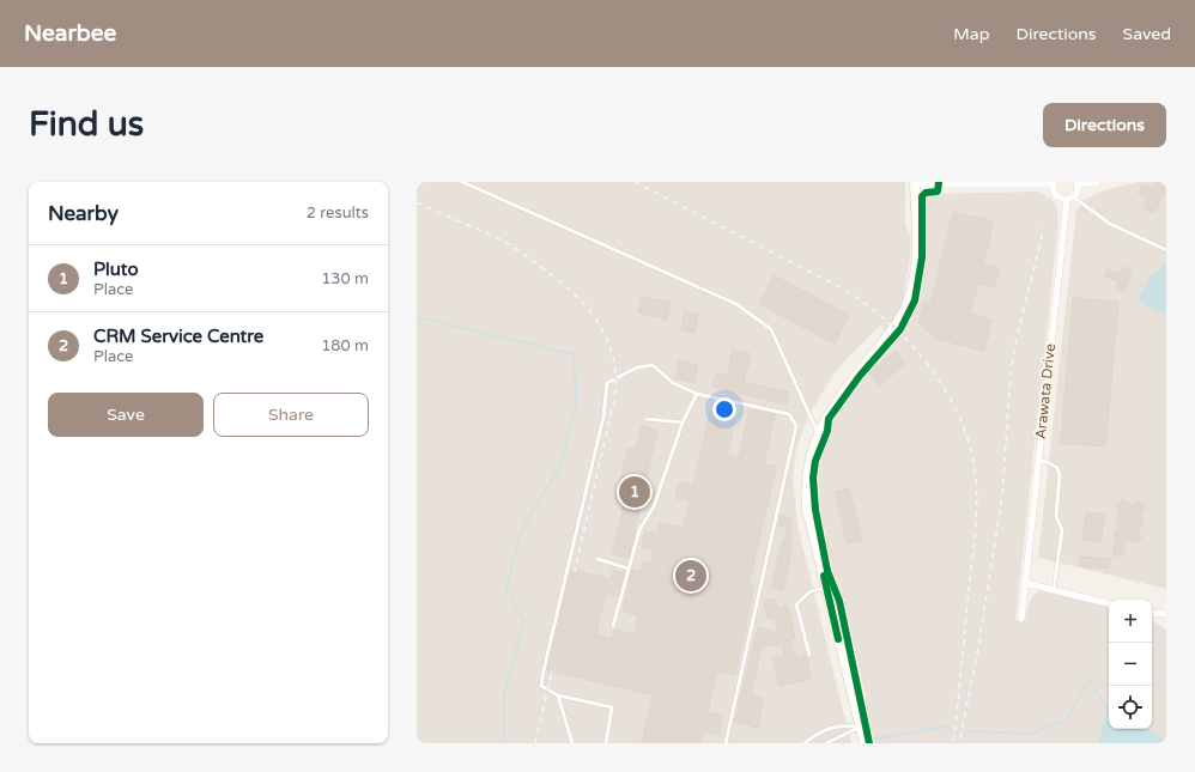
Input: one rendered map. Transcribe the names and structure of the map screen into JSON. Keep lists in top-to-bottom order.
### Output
{
  "streets": {
    "street": ["Arawata Drive"]
  },
  "page": {
    "header": "Nearbee",
    "nav": ["Map", "Directions", "Saved"],
    "buttons": [
      "Directions",
      ["Save", "Share"]
    ],
    "title": "Find us",
    "heading": ["Nearby", "2 results"],
    "list": [
      {
        "mark": "1",
        "name": "Pluto",
        "note": "Place",
        "value": "130 m"
      },
      {
        "mark": "2",
        "name": "CRM Service Centre",
        "note": "Place",
        "value": "180 m"
      }
    ],
    "pins": ["1", "2"],
    "map_buttons": ["+", "−"]
  }
}
